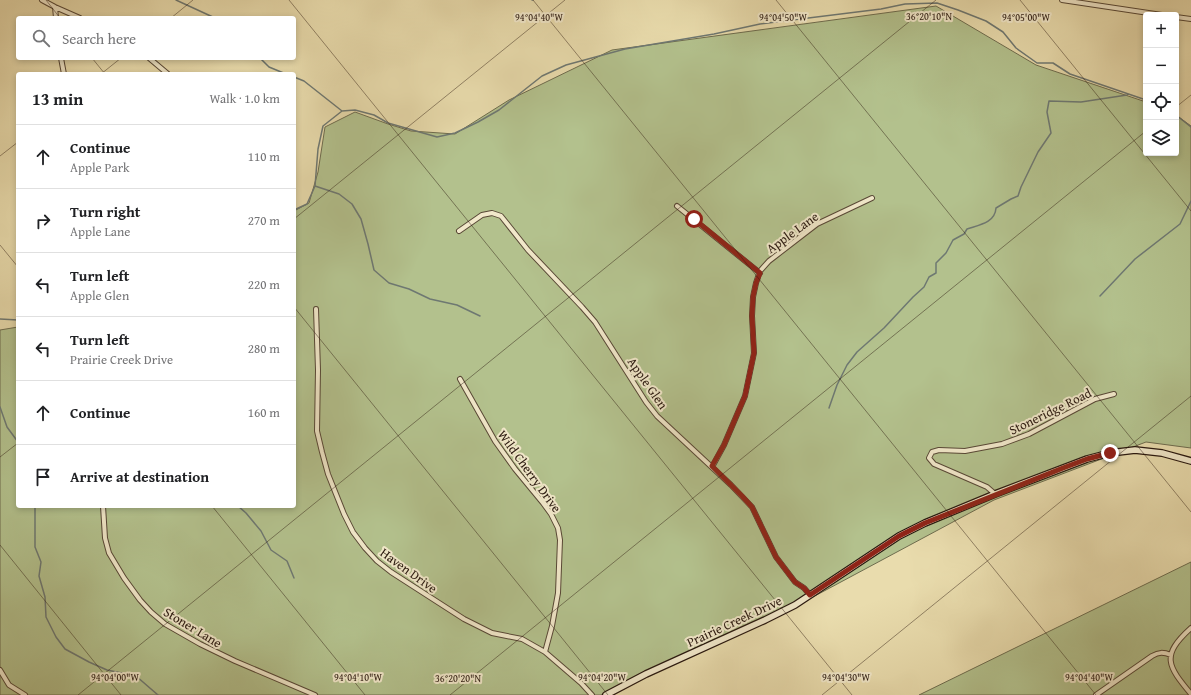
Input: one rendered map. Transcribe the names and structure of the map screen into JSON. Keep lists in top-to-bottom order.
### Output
{
  "streets": {
    "main road": ["Prairie Creek Drive"],
    "street": [
      "Apple Lane",
      "Apple Glen",
      "Stoneridge Road",
      "Wild Cherry Drive",
      "Haven Drive",
      "Stoner Lane"
    ]
  },
  "crossings": [
    ["Apple Lane", "Apple Glen"],
    ["Apple Glen", "Prairie Creek Drive"],
    ["Stoneridge Road", "Prairie Creek Drive"],
    ["Wild Cherry Drive", "Haven Drive"]
  ],
  "page": {
    "map_buttons": ["+", "−"],
    "search": "Search here",
    "heading": ["13 min", "Walk · 1.0 km"],
    "list": [
      ["Continue", "Apple Park", "110 m"],
      ["Turn right", "Apple Lane", "270 m"],
      ["Turn left", "Apple Glen", "220 m"],
      ["Turn left", "Prairie Creek Drive", "280 m"],
      ["Continue", "160 m"],
      "Arrive at destination"
    ]
  },
  "coordinates": [
    "36°20'10\"N",
    "94°04'40\"W",
    "94°04'50\"W",
    "94°05'00\"W",
    "94°04'00\"W",
    "94°04'10\"W",
    "94°04'20\"W",
    "94°04'30\"W",
    "36°20'20\"N"
  ]
}
